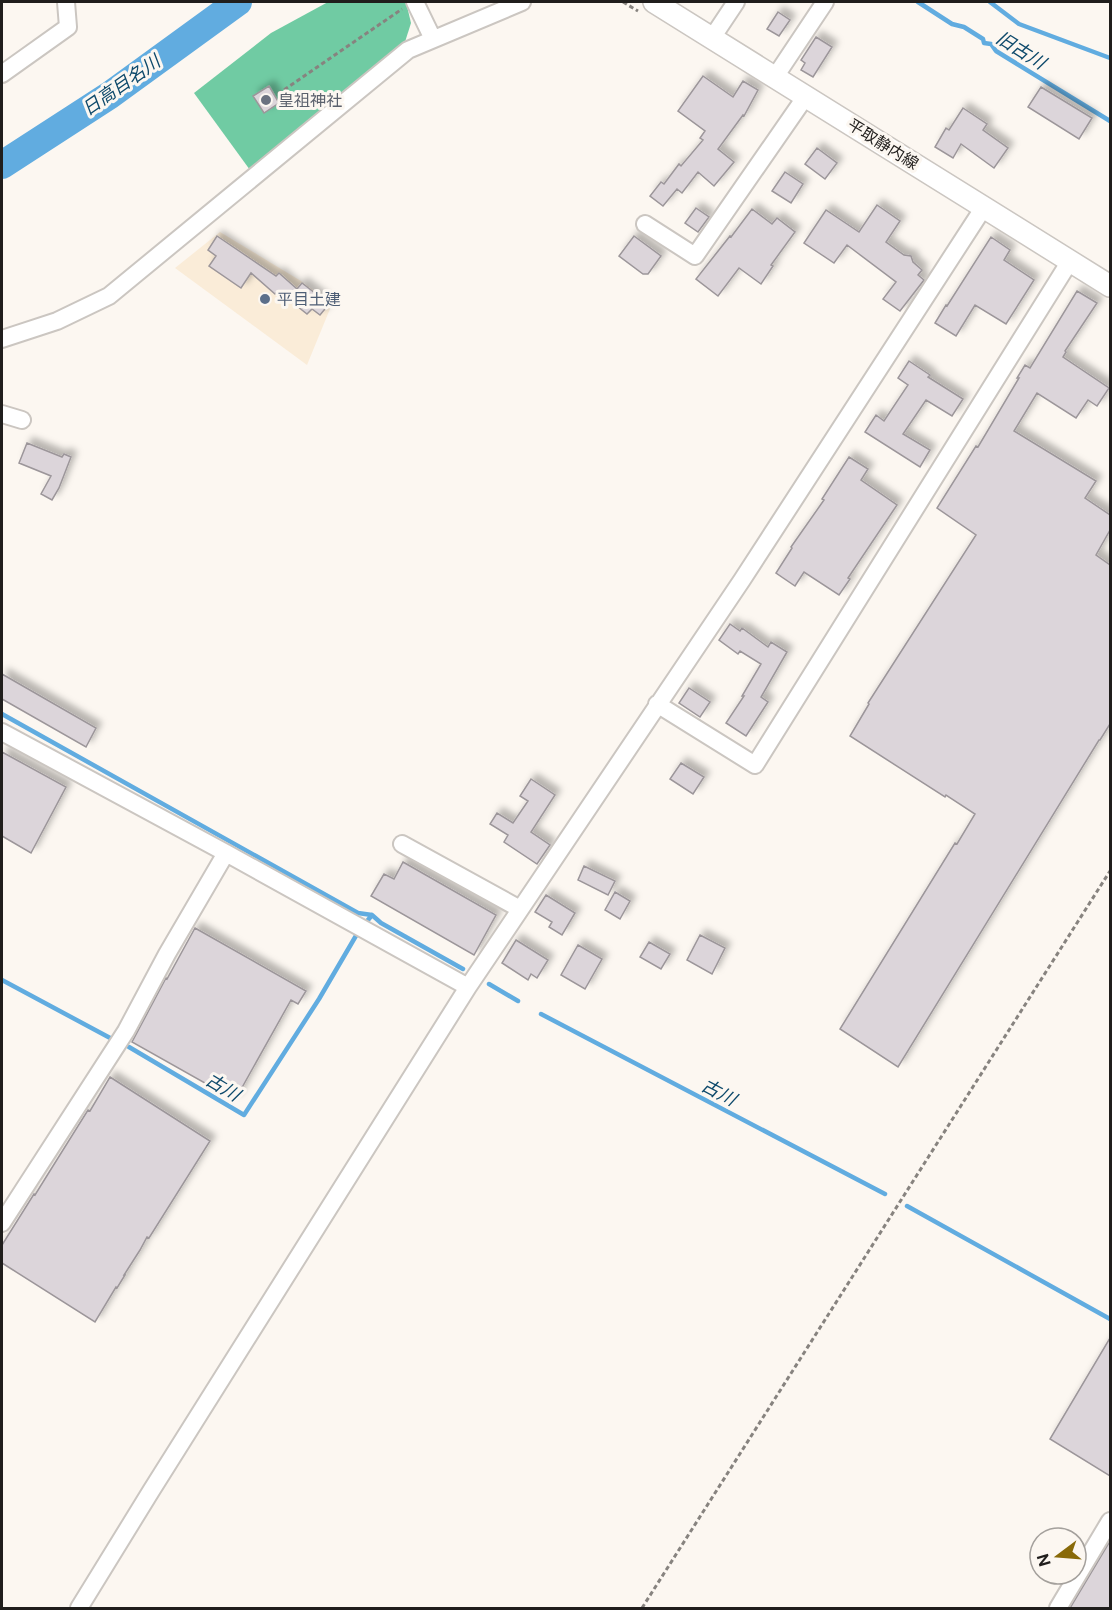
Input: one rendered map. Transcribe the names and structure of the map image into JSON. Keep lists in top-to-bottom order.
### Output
{
  "streets": {
    "main road": ["平取静内線"]
  },
  "water": ["旧古川", "日高目名川", "古川"],
  "places": ["皇祖神社", "平目土建"],
  "north": "left"
}
